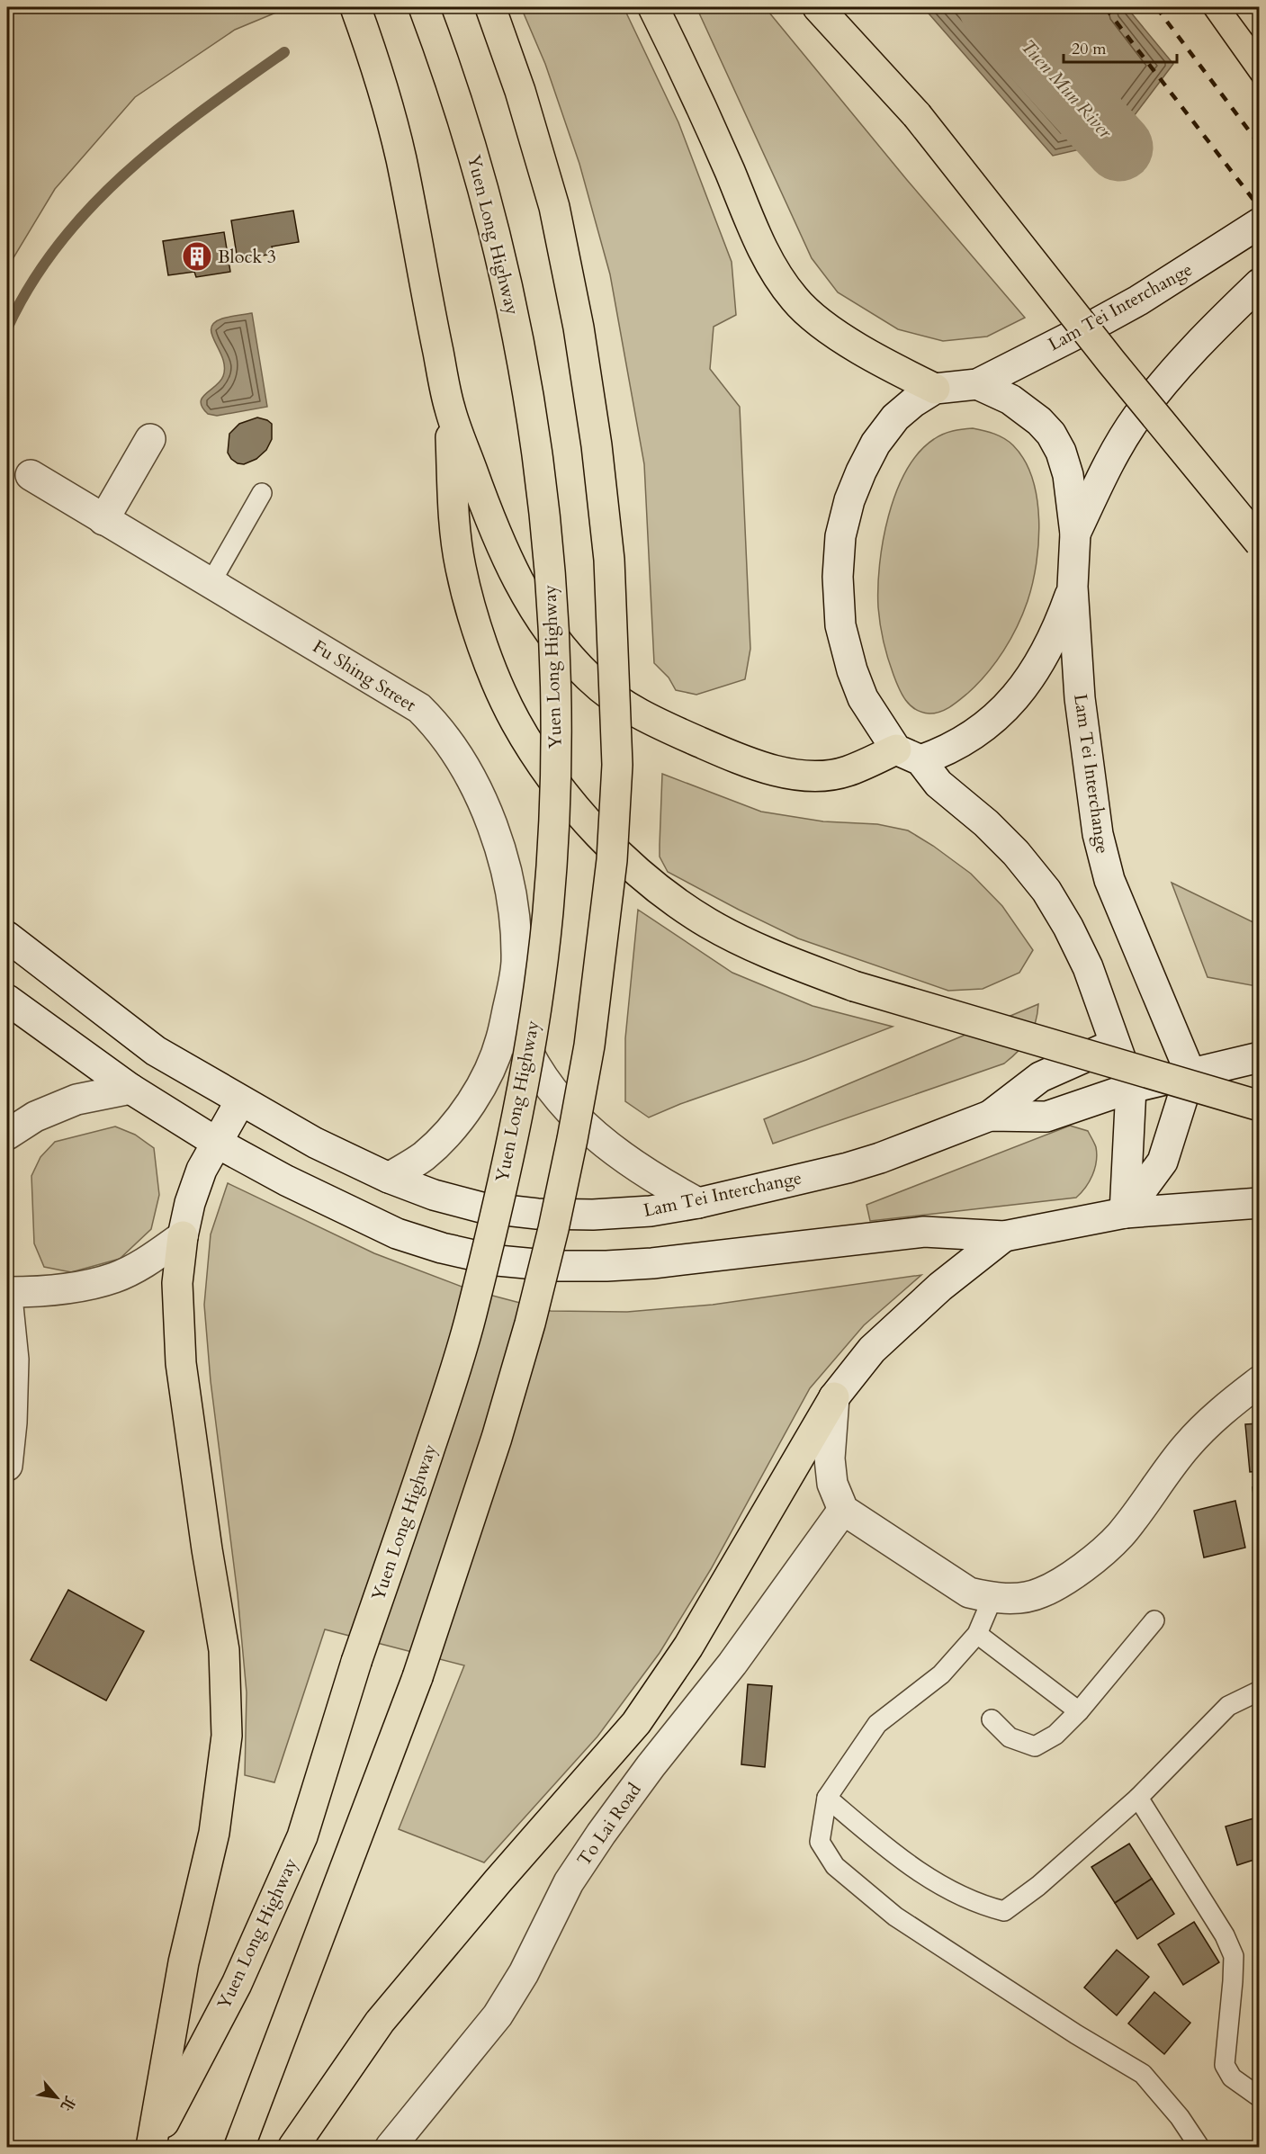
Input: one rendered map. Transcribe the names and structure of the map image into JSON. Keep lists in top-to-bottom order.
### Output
{
  "streets": {
    "highway": ["Yuen Long Highway"],
    "main road": ["Lam Tei Interchange", "Fu Shing Street", "To Lai Road"]
  },
  "crossings": [
    ["Lam Tei Interchange", "Fu Shing Street"]
  ],
  "water": ["Tuen Mun River"],
  "places": {
    "building": ["Block 3"]
  },
  "scale_bar": "20 m",
  "north": "bottom right"
}
